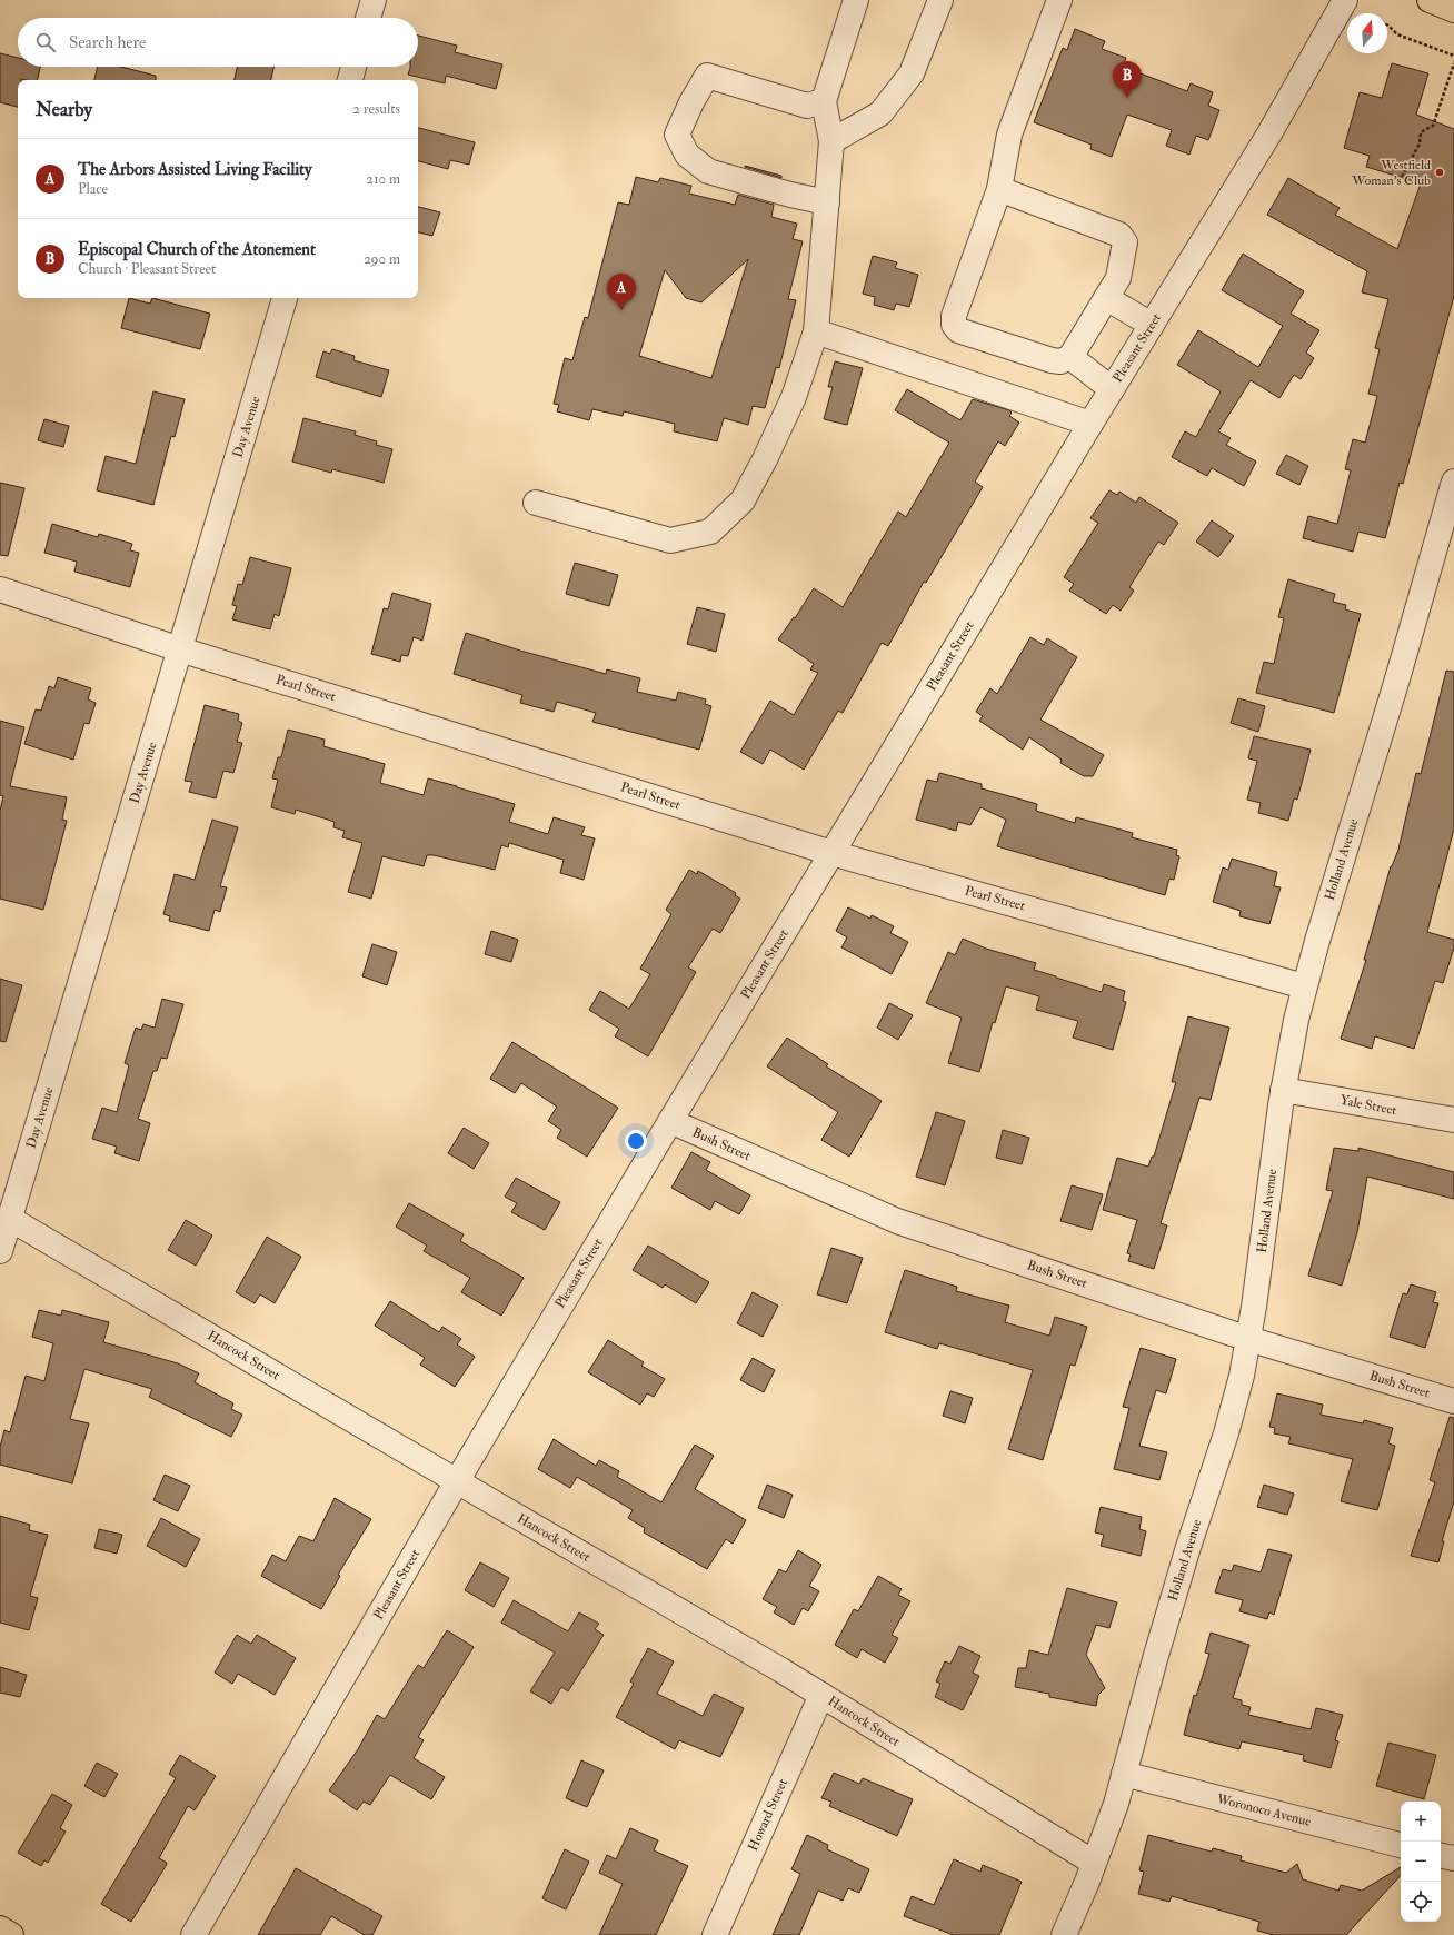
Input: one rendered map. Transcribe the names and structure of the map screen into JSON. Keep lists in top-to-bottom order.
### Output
{
  "streets": {
    "street": [
      "Pleasant Street",
      "Day Avenue",
      "Pearl Street",
      "Holland Avenue",
      "Yale Street",
      "Bush Street",
      "Hancock Street",
      "Woronoco Avenue",
      "Howard Street"
    ]
  },
  "crossings": [
    ["Pleasant Street", "Pearl Street"],
    ["Pleasant Street", "Bush Street"],
    ["Pleasant Street", "Hancock Street"],
    ["Day Avenue", "Pearl Street"],
    ["Day Avenue", "Hancock Street"],
    ["Pearl Street", "Holland Avenue"],
    ["Holland Avenue", "Yale Street"],
    ["Holland Avenue", "Bush Street"],
    ["Holland Avenue", "Hancock Street"],
    ["Holland Avenue", "Woronoco Avenue"],
    ["Hancock Street", "Howard Street"]
  ],
  "places": ["Westfield Woman's Club"],
  "north": "top",
  "page": {
    "search": "Search here",
    "pins": ["B", "A"],
    "heading": ["Nearby", "2 results"],
    "list": [
      {
        "mark": "A",
        "name": "The Arbors Assisted Living Facility",
        "note": "Place",
        "value": "210 m"
      },
      {
        "mark": "B",
        "name": "Episcopal Church of the Atonement",
        "note": "Church · Pleasant Street",
        "value": "290 m"
      }
    ],
    "map_buttons": ["+", "−"]
  }
}
